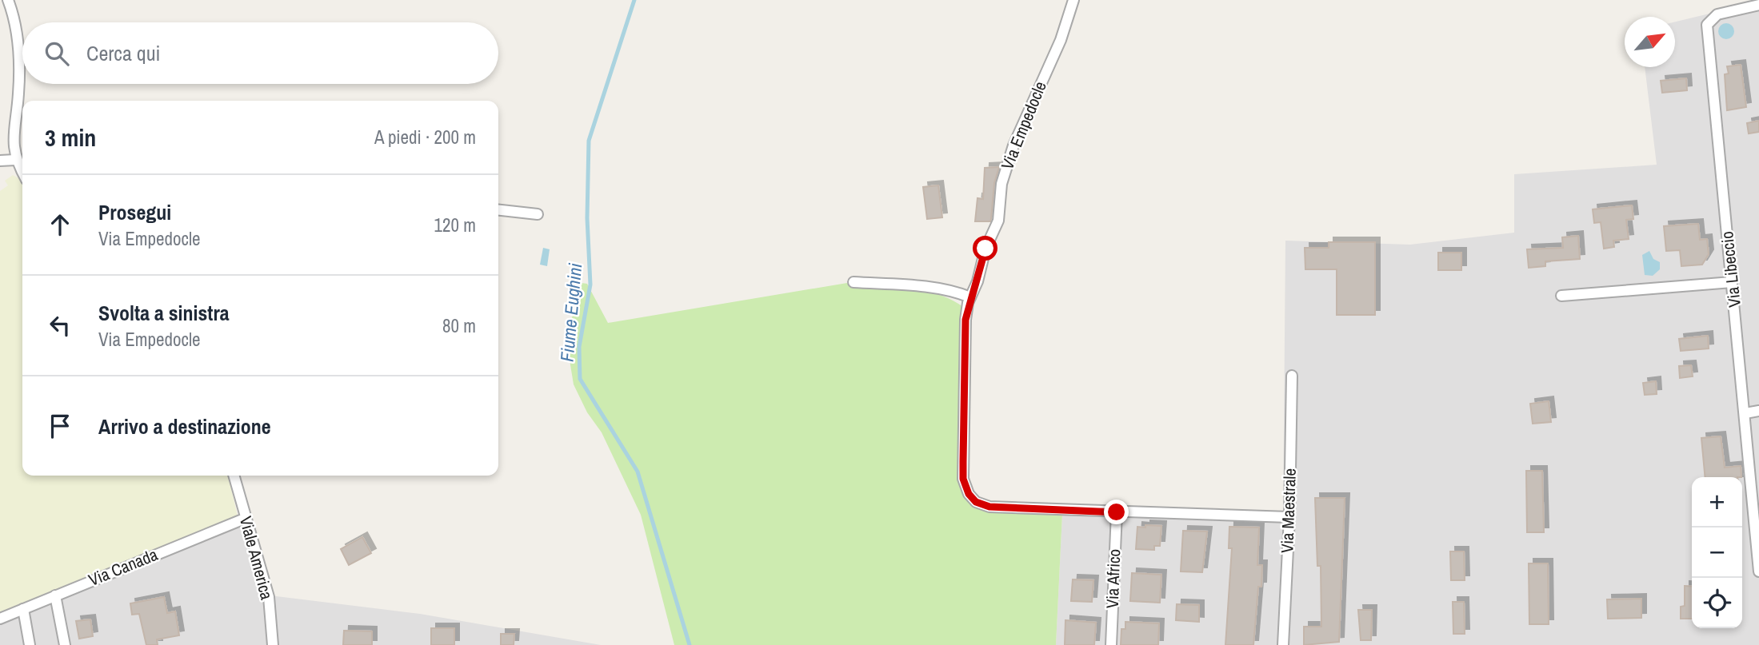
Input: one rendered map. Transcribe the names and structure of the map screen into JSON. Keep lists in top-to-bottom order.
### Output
{
  "streets": {
    "street": [
      "Via Empedocle",
      "Via Libeccio",
      "Via Maestrale",
      "Viale America",
      "Via Canada",
      "Via Africo"
    ]
  },
  "crossings": [
    ["Via Empedocle", "Via Maestrale"],
    ["Via Empedocle", "Via Africo"],
    ["Viale America", "Via Canada"]
  ],
  "water": ["Fiume Eughini"],
  "north": "top right",
  "page": {
    "search": "Cerca qui",
    "heading": ["3 min", "A piedi · 200 m"],
    "list": [
      ["Prosegui", "Via Empedocle", "120 m"],
      ["Svolta a sinistra", "Via Empedocle", "80 m"],
      "Arrivo a destinazione"
    ],
    "map_buttons": ["+", "−"]
  }
}
